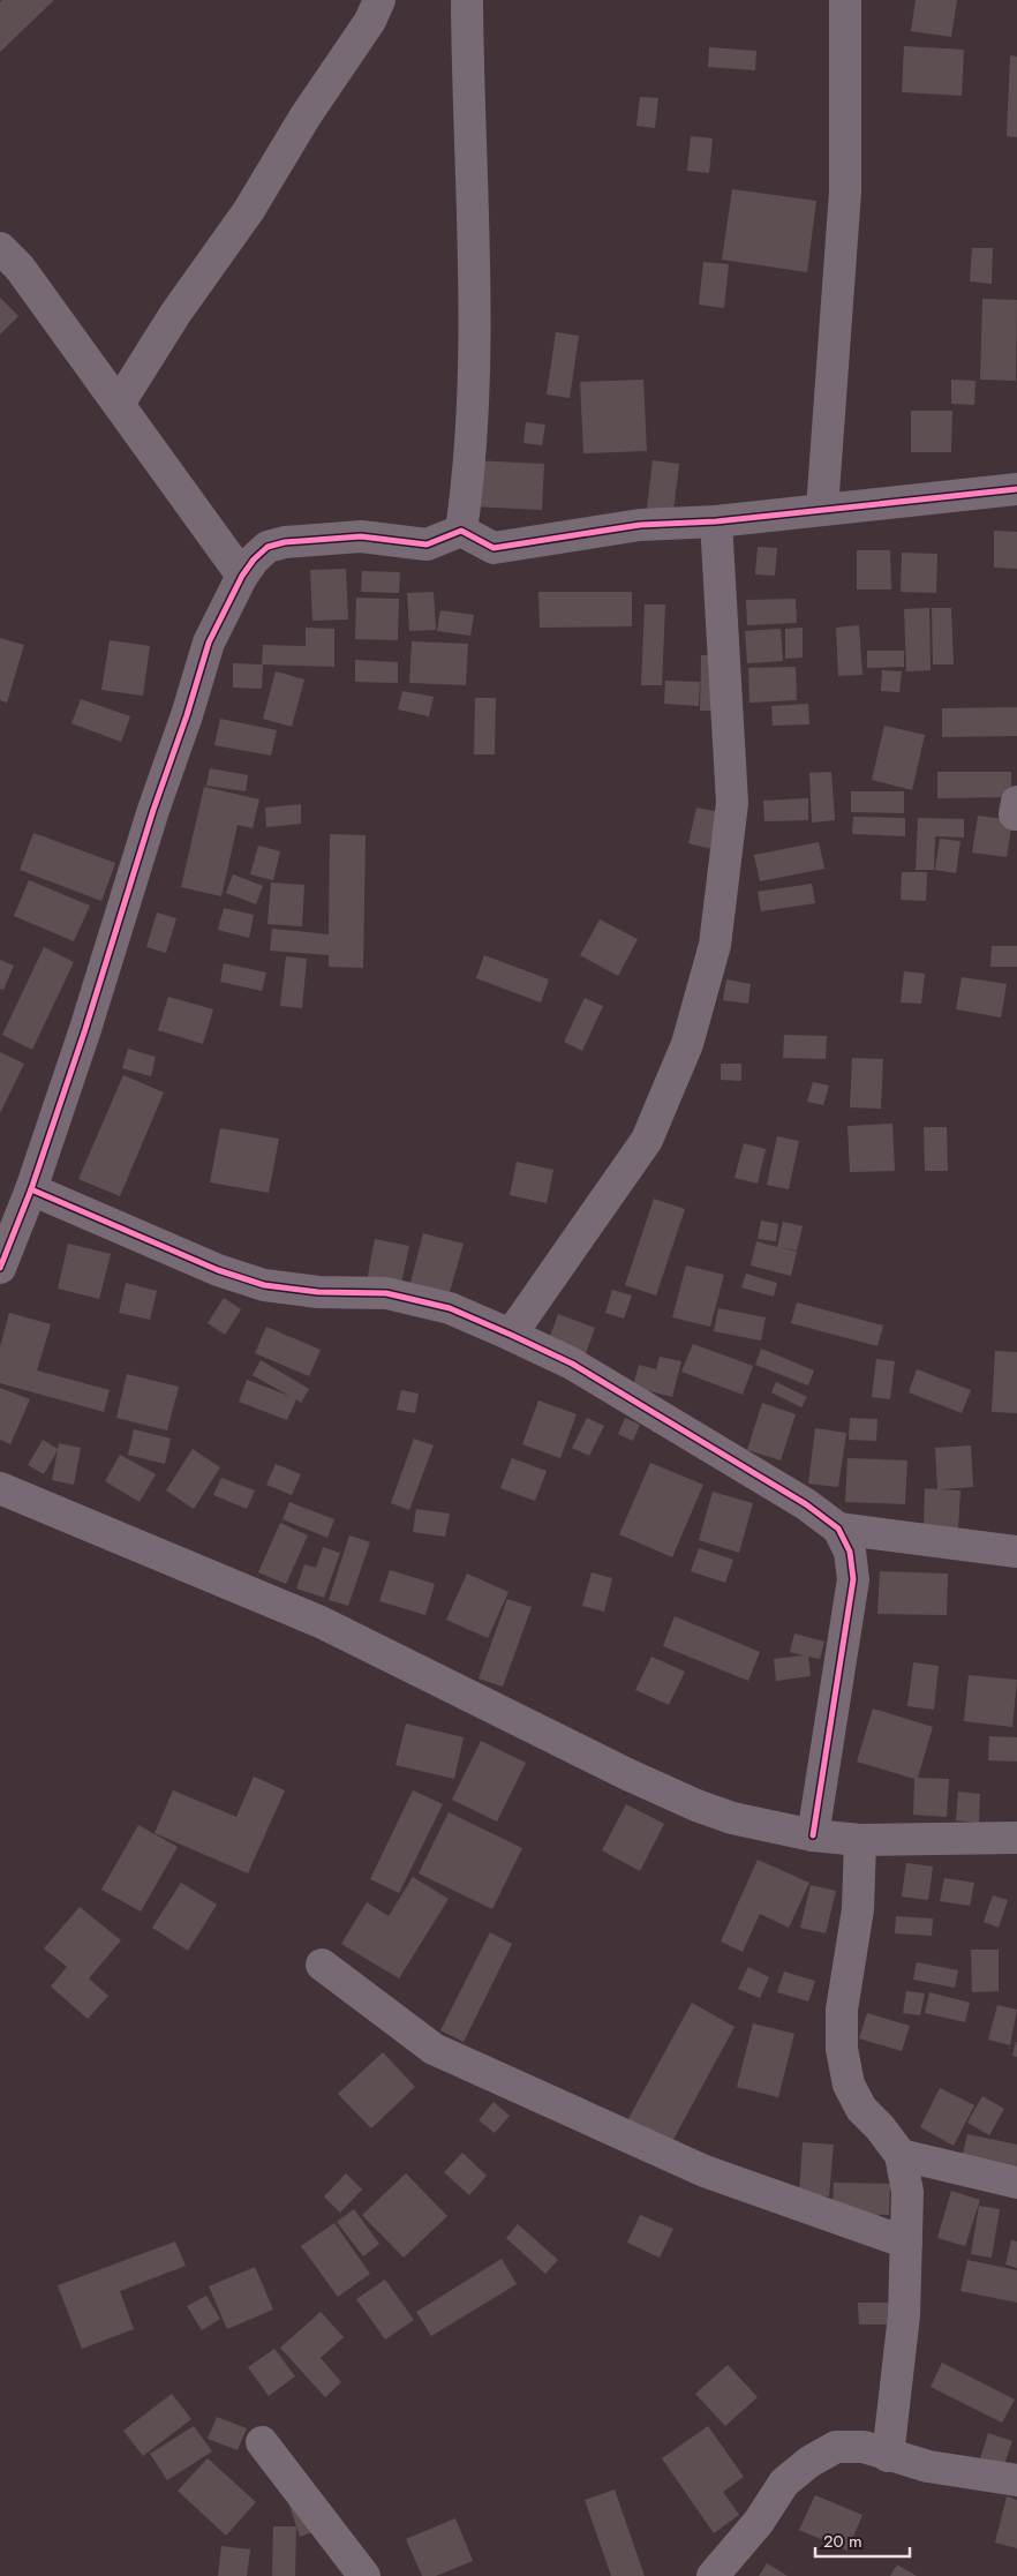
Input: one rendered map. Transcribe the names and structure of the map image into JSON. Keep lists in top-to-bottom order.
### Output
{
  "scale_bar": "20 m"
}
